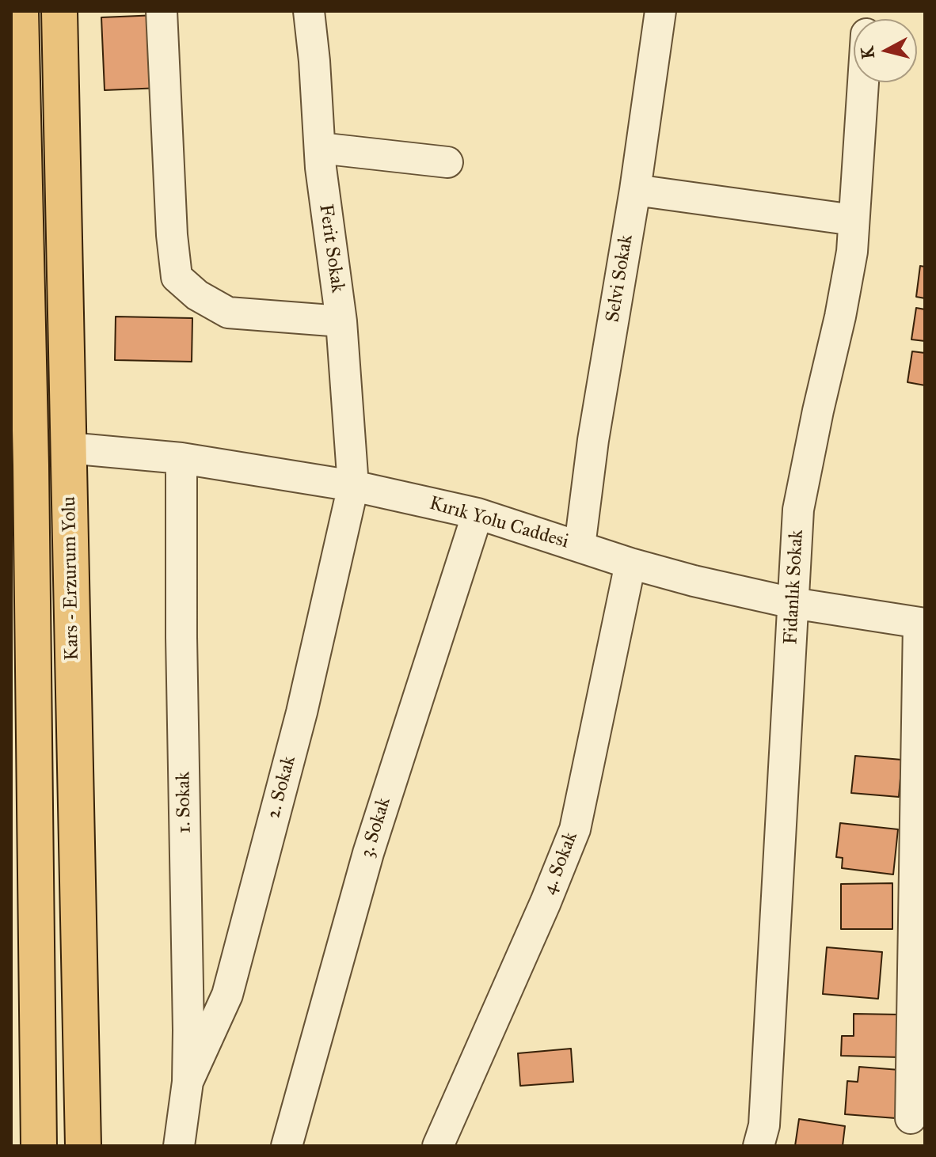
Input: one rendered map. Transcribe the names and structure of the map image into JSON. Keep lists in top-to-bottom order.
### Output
{
  "streets": {
    "highway": ["Kars - Erzurum Yolu"],
    "street": [
      "Ferit Sokak",
      "Selvi Sokak",
      "Kırık Yolu Caddesi",
      "Fidanlık Sokak",
      "2. Sokak",
      "1. Sokak",
      "3. Sokak",
      "4. Sokak"
    ]
  },
  "crossings": [
    ["Ferit Sokak", "Kırık Yolu Caddesi"],
    ["Ferit Sokak", "2. Sokak"],
    ["Selvi Sokak", "Kırık Yolu Caddesi"],
    ["Kırık Yolu Caddesi", "Kars - Erzurum Yolu"],
    ["Kırık Yolu Caddesi", "Fidanlık Sokak"],
    ["Kırık Yolu Caddesi", "2. Sokak"],
    ["Kırık Yolu Caddesi", "1. Sokak"],
    ["Kırık Yolu Caddesi", "3. Sokak"],
    ["Kırık Yolu Caddesi", "4. Sokak"],
    ["2. Sokak", "1. Sokak"]
  ],
  "north": "left"
}
